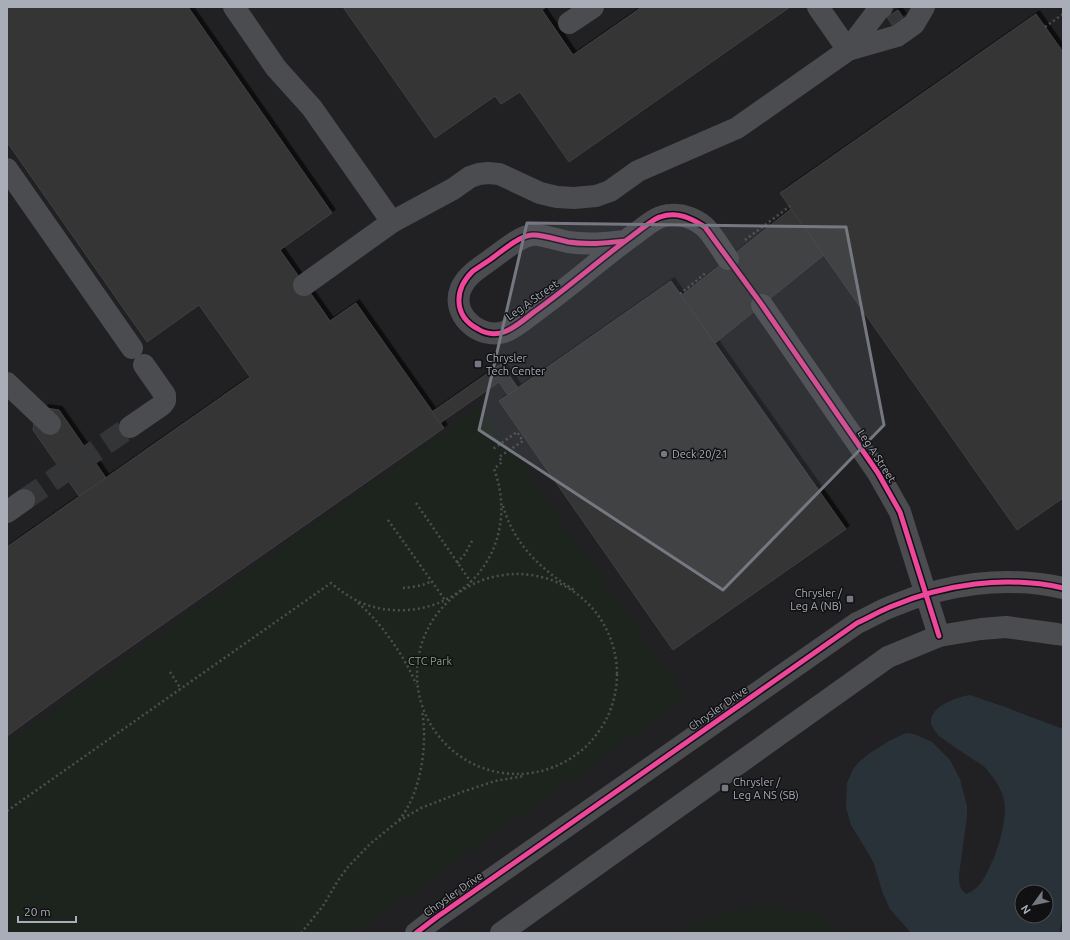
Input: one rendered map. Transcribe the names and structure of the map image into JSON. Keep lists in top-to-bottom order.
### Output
{
  "streets": {
    "street": ["Leg A Street", "Chrysler Drive"]
  },
  "crossings": [
    ["Leg A Street", "Chrysler Drive"]
  ],
  "parks": ["CTC Park"],
  "places": {
    "transit": ["Chrysler Tech Center", "Chrysler / Leg A (NB)", "Chrysler / Leg A NS (SB)"],
    "other": ["Deck 20/21"]
  },
  "scale_bar": "20 m",
  "north": "bottom left"
}
